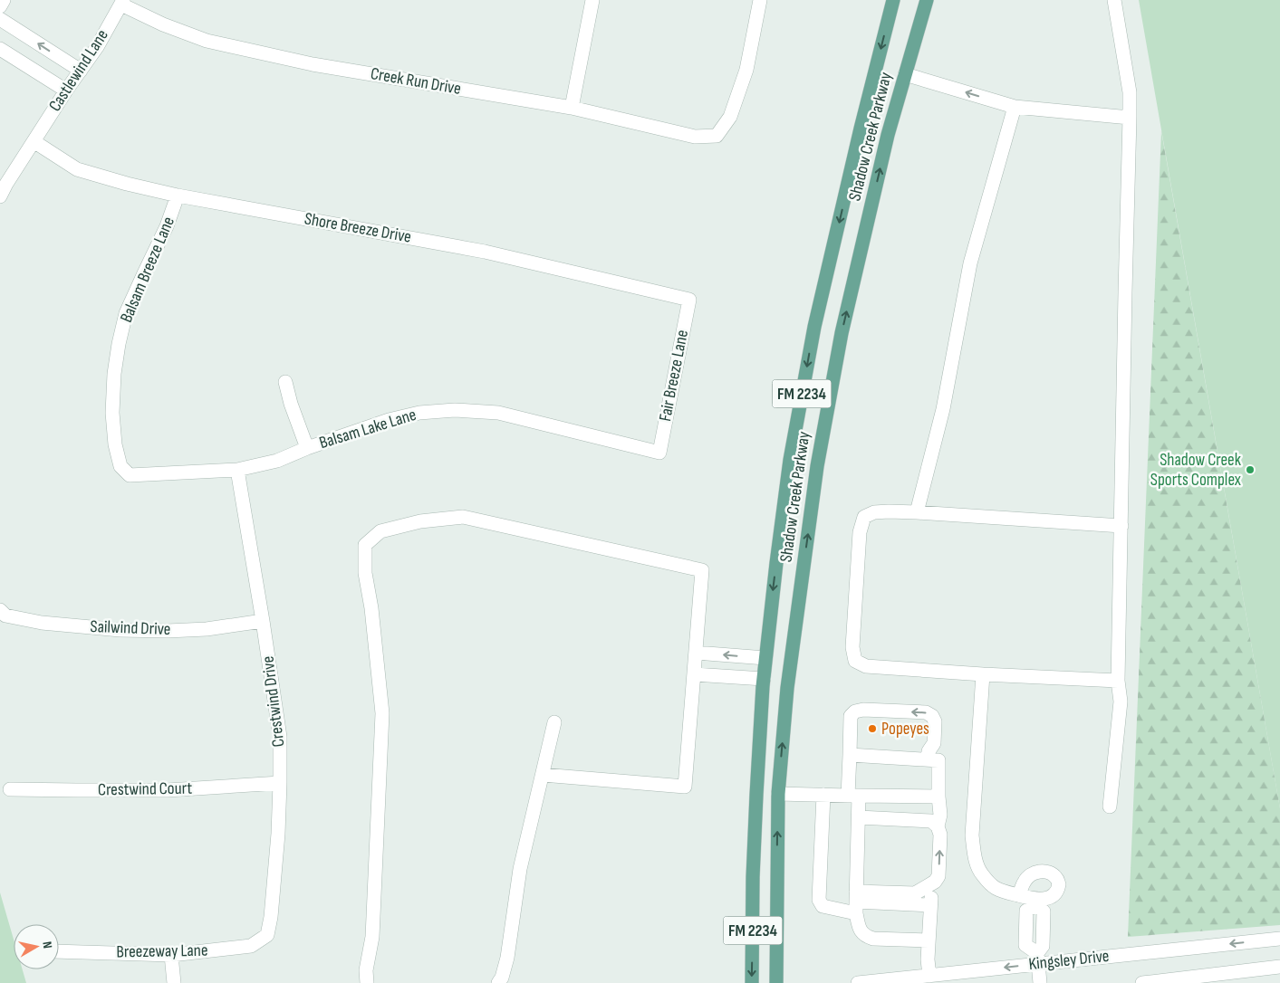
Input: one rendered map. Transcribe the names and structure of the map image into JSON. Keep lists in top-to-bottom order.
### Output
{
  "streets": {
    "main road": ["Shadow Creek Parkway", "FM 2234"],
    "street": [
      "Castlewind Lane",
      "Creek Run Drive",
      "Shore Breeze Drive",
      "Balsam Breeze Lane",
      "Fair Breeze Lane",
      "Balsam Lake Lane",
      "Sailwind Drive",
      "Crestwind Drive",
      "Crestwind Court",
      "Breezeway Lane",
      "Kingsley Drive"
    ]
  },
  "crossings": [
    ["Castlewind Lane", "Creek Run Drive"],
    ["Castlewind Lane", "Shore Breeze Drive"],
    ["Shore Breeze Drive", "Balsam Breeze Lane"],
    ["Shore Breeze Drive", "Fair Breeze Lane"],
    ["Balsam Breeze Lane", "Balsam Lake Lane"],
    ["Fair Breeze Lane", "Balsam Lake Lane"],
    ["Balsam Lake Lane", "Crestwind Drive"],
    ["Sailwind Drive", "Crestwind Drive"],
    ["Crestwind Drive", "Crestwind Court"],
    ["Crestwind Drive", "Breezeway Lane"]
  ],
  "places": ["Shadow Creek Sports Complex", "Popeyes"],
  "north": "right"
}
